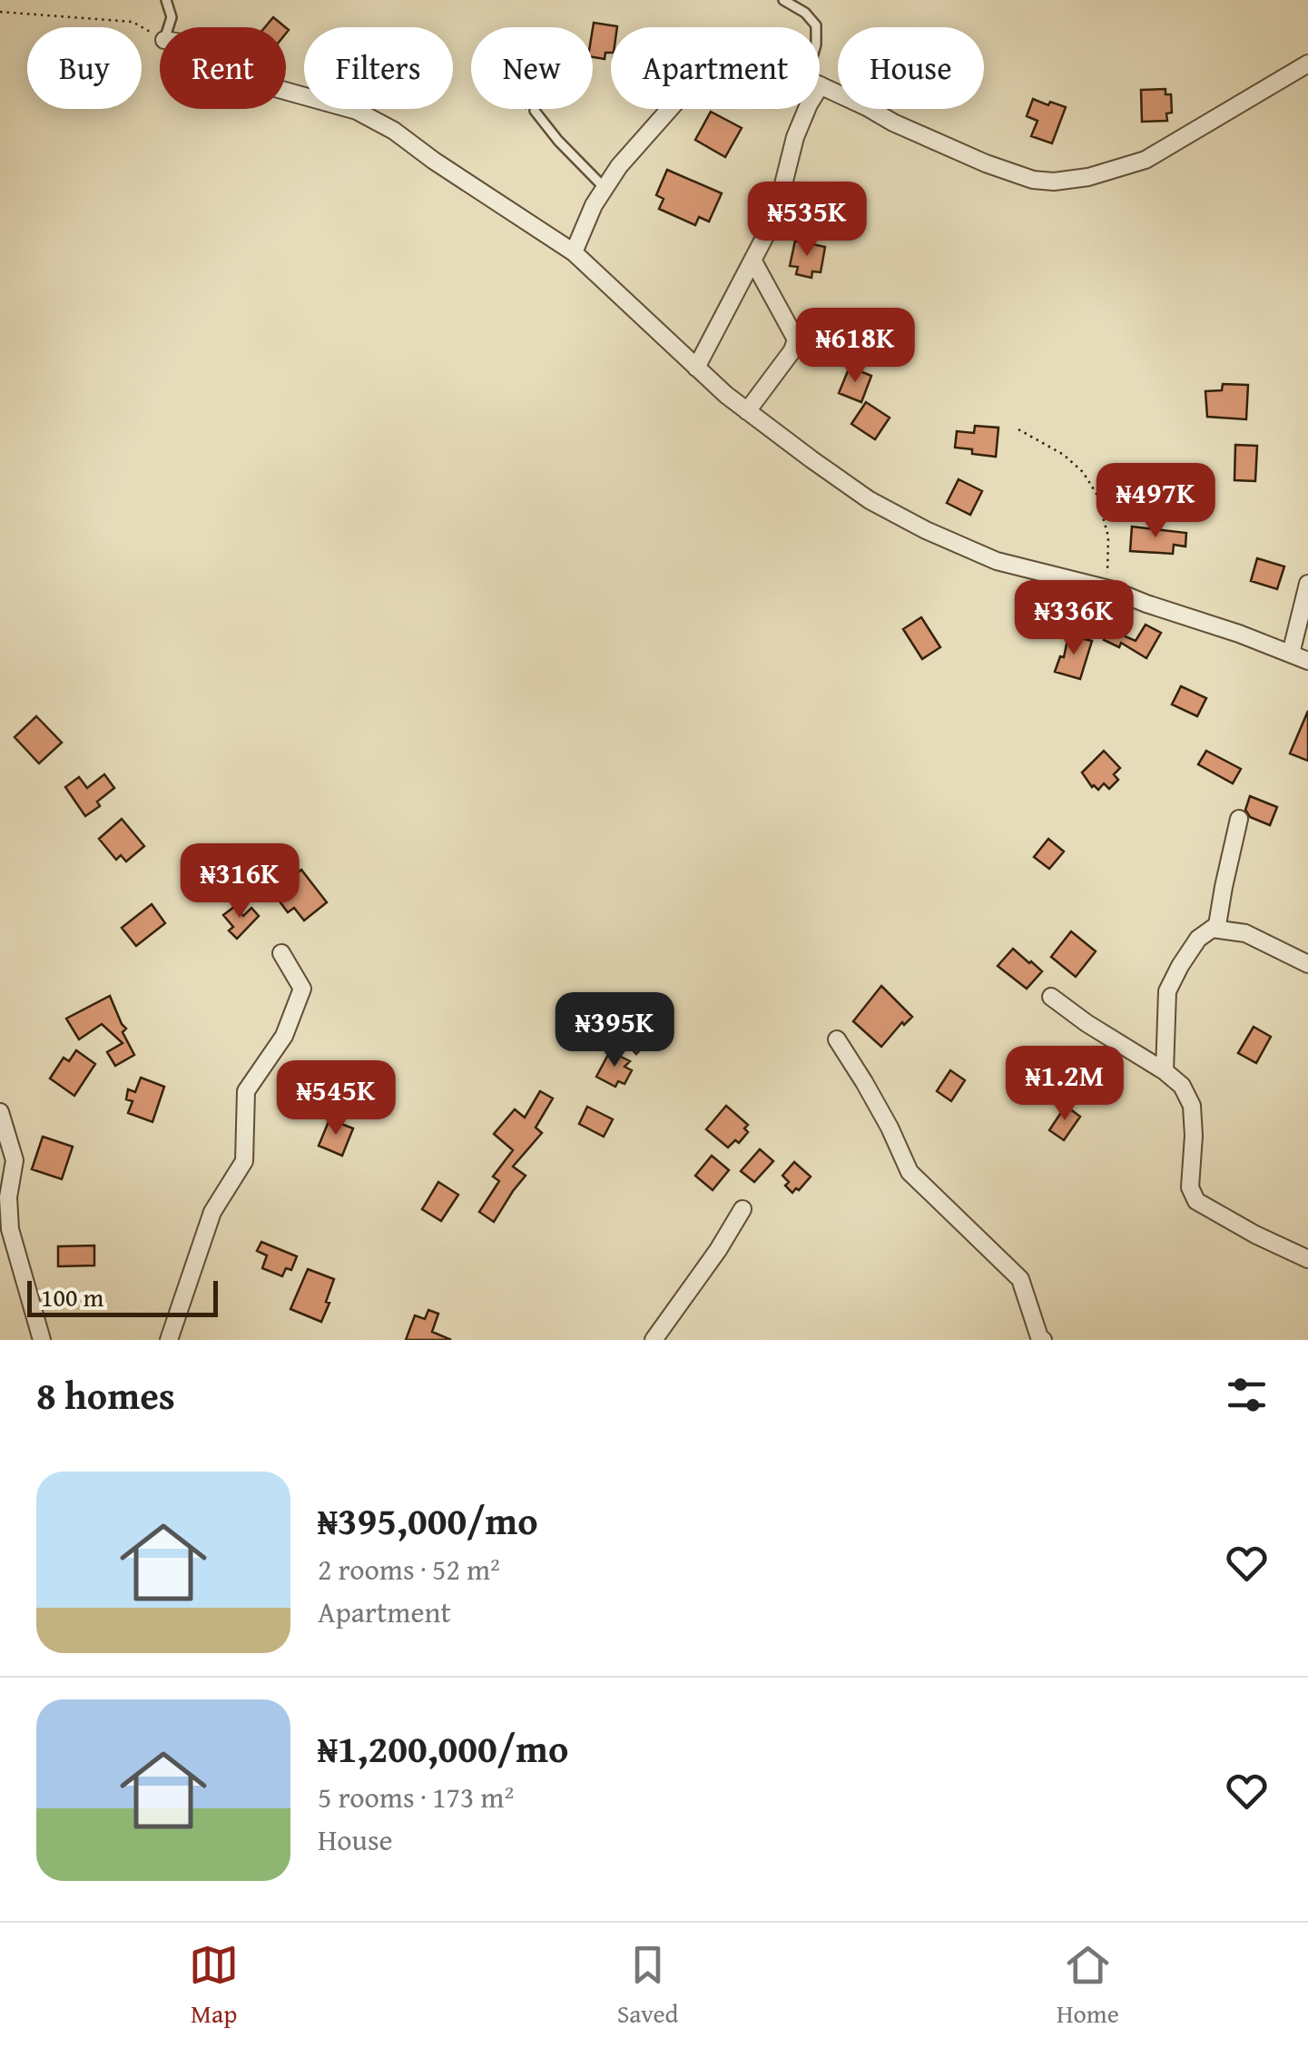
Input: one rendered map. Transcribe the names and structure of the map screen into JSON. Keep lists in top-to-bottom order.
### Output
{
  "scale_bar": "100 m",
  "page": {
    "chip": [
      "Buy",
      "Rent",
      "Filters",
      "New",
      "Apartment",
      "House"
    ],
    "price": [
      "₦535K",
      "₦618K",
      "₦497K",
      "₦336K",
      "₦316K",
      "₦395K",
      "₦1.2M",
      "₦545K"
    ],
    "scale": "100 m",
    "heading": "8 homes",
    "list": [
      {
        "name": "₦395,000/mo",
        "note": "2 rooms · 52 m² · Apartment"
      },
      {
        "name": "₦1,200,000/mo",
        "note": "5 rooms · 173 m² · House"
      }
    ],
    "tabs": ["Map", "Saved", "Home"]
  }
}
